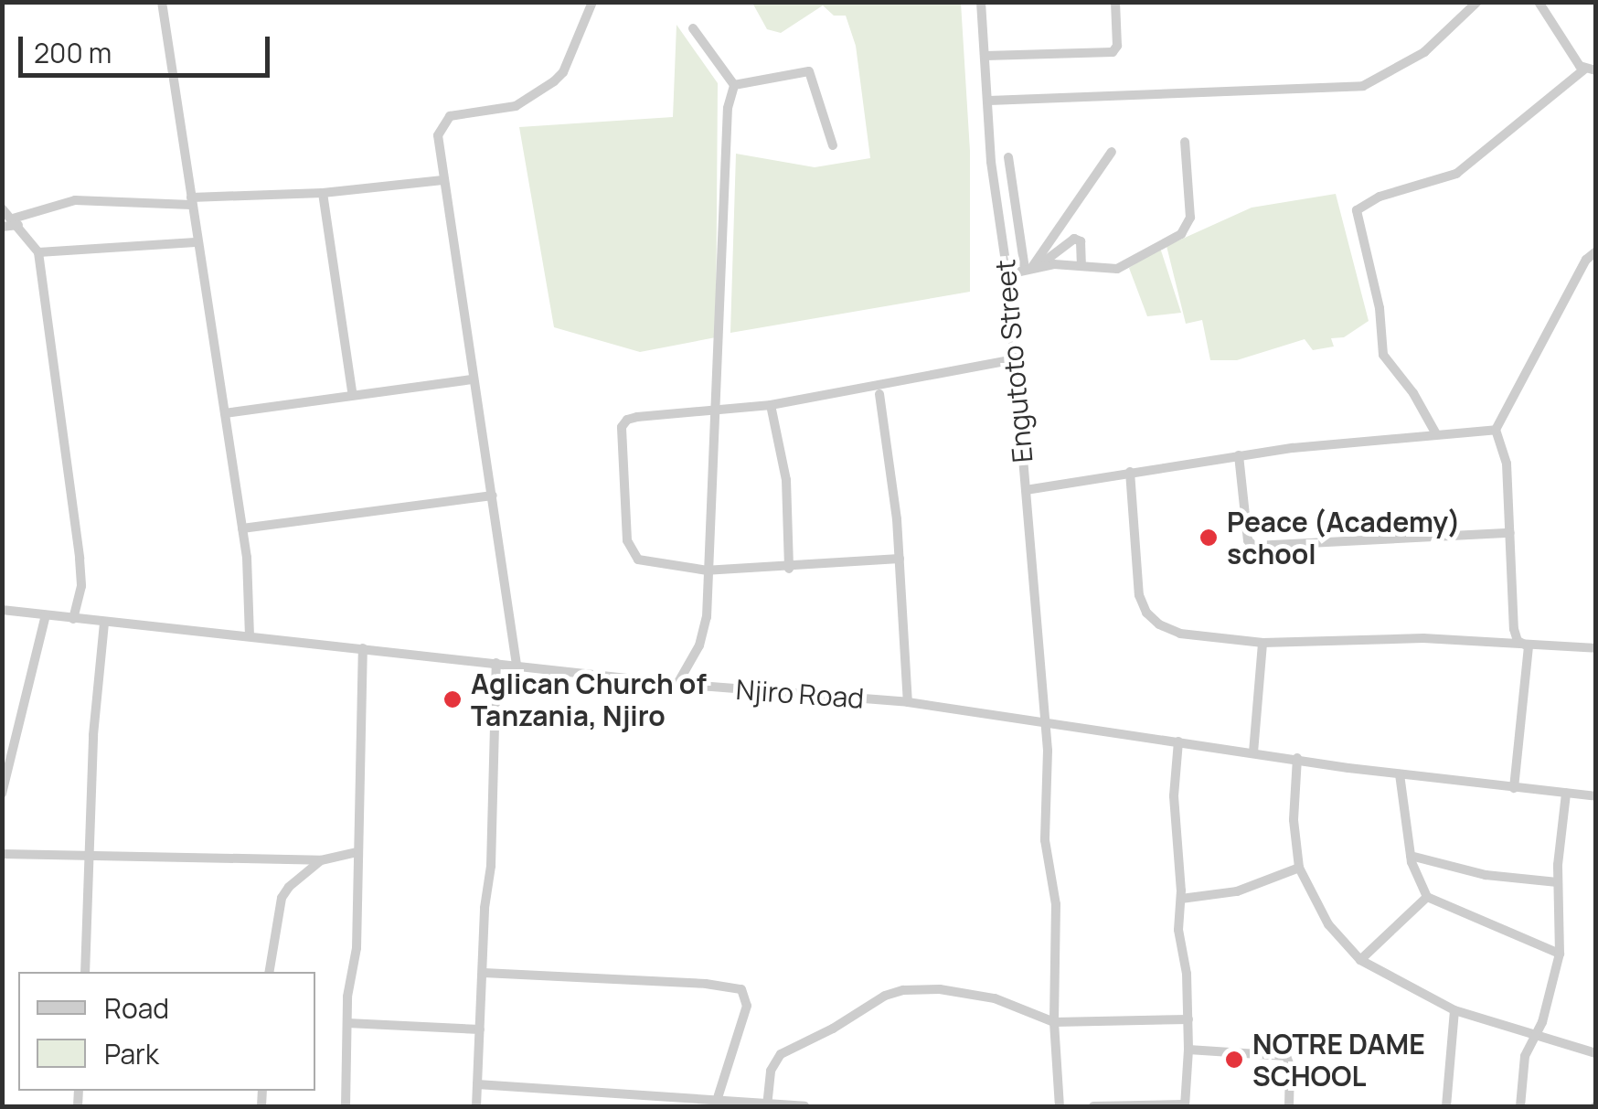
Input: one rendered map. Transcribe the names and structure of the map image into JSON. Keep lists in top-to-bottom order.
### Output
{
  "streets": {
    "street": ["Engutoto Street", "Njiro Road"]
  },
  "crossings": [
    ["Engutoto Street", "Njiro Road"]
  ],
  "places": ["Peace (Academy) school", "Aglican Church of Tanzania, Njiro", "NOTRE DAME SCHOOL"],
  "legend": ["Road", "Park"],
  "scale_bar": "200 m"
}
